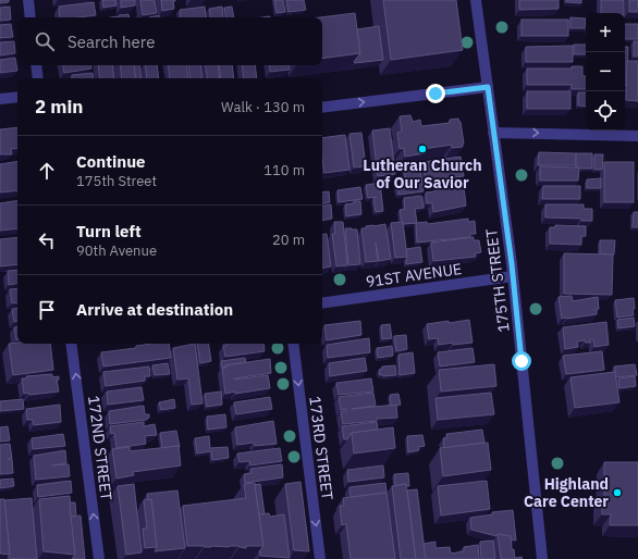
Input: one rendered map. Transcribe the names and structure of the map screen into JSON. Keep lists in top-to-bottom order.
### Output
{
  "streets": {
    "street": [
      "91ST AVENUE",
      "175TH STREET",
      "172ND STREET",
      "173RD STREET"
    ]
  },
  "crossings": [
    ["91ST AVENUE", "175TH STREET"]
  ],
  "one_way": ["172ND STREET", "173RD STREET"],
  "places": ["Lutheran Church of Our Savior", "Highland Care Center"],
  "page": {
    "map_buttons": ["+", "−"],
    "search": "Search here",
    "heading": ["2 min", "Walk · 130 m"],
    "list": [
      ["Continue", "175th Street", "110 m"],
      ["Turn left", "90th Avenue", "20 m"],
      "Arrive at destination"
    ]
  }
}
